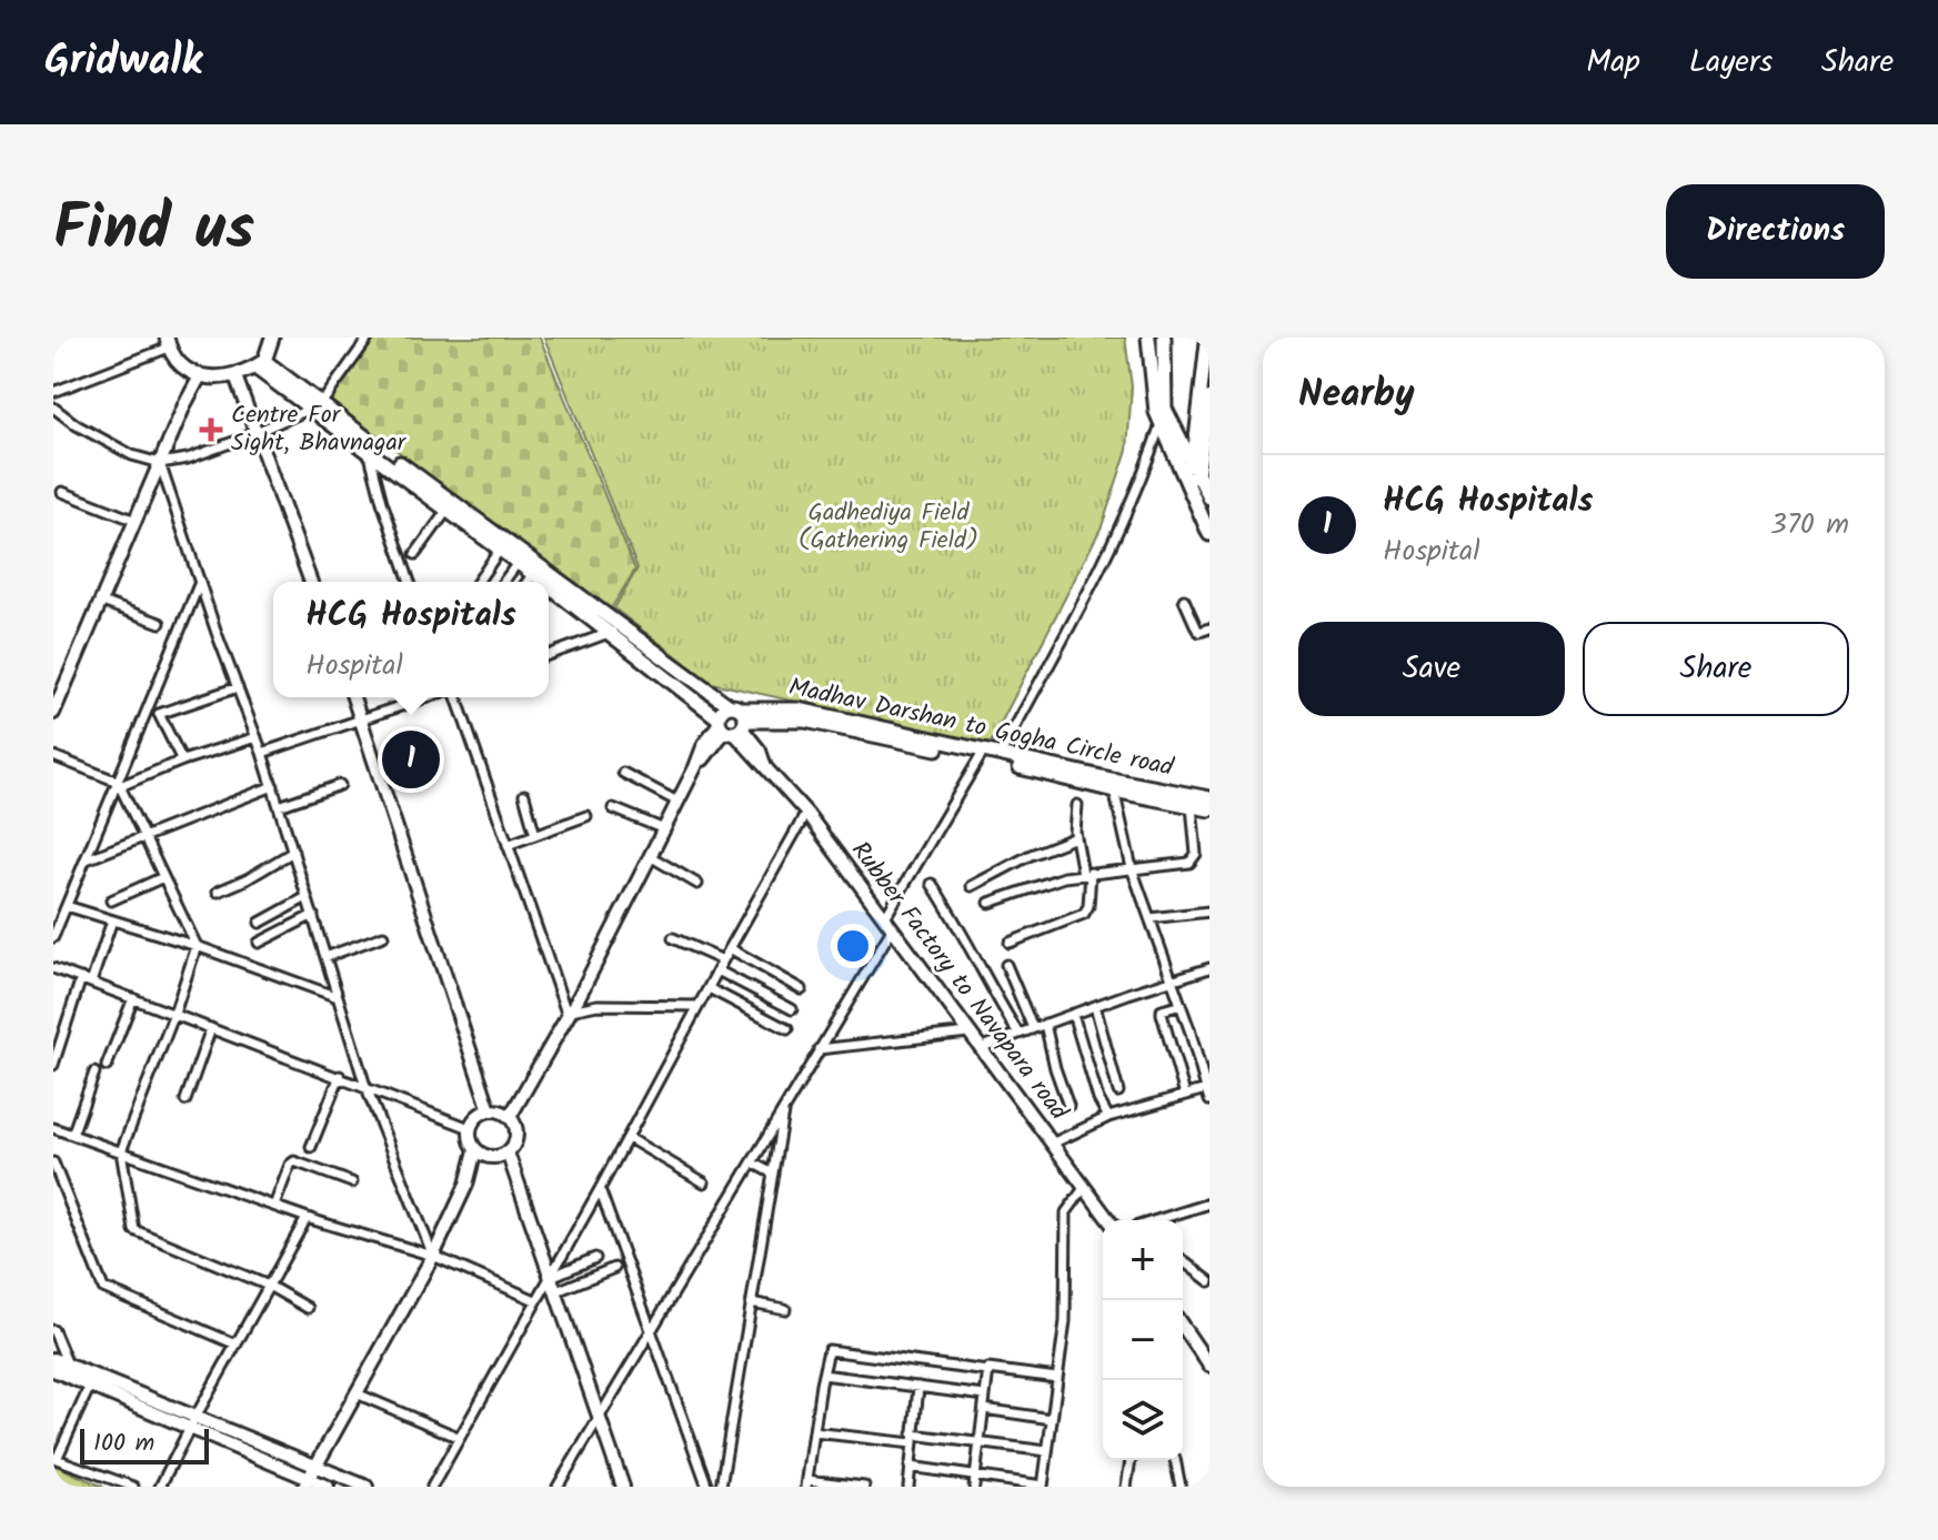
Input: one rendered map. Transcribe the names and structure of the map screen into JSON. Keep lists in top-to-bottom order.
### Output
{
  "streets": {
    "main road": ["Madhav Darshan to Gogha Circle road"],
    "street": ["Rubber Factory to Navapara road"]
  },
  "parks": ["Gadhediya Field (Gathering Field)"],
  "places": {
    "health": ["Centre For Sight, Bhavnagar"]
  },
  "scale_bar": "100 m",
  "page": {
    "header": "Gridwalk",
    "nav": ["Map", "Layers", "Share"],
    "title": "Find us",
    "buttons": [
      "Directions",
      ["Save", "Share"]
    ],
    "heading": "Nearby",
    "list": [
      {
        "mark": "1",
        "name": "HCG Hospitals",
        "note": "Hospital",
        "value": "370 m"
      }
    ],
    "popup": ["HCG Hospitals", "Hospital"],
    "pins": "1",
    "map_buttons": ["+", "−"],
    "scale": "100 m"
  }
}
